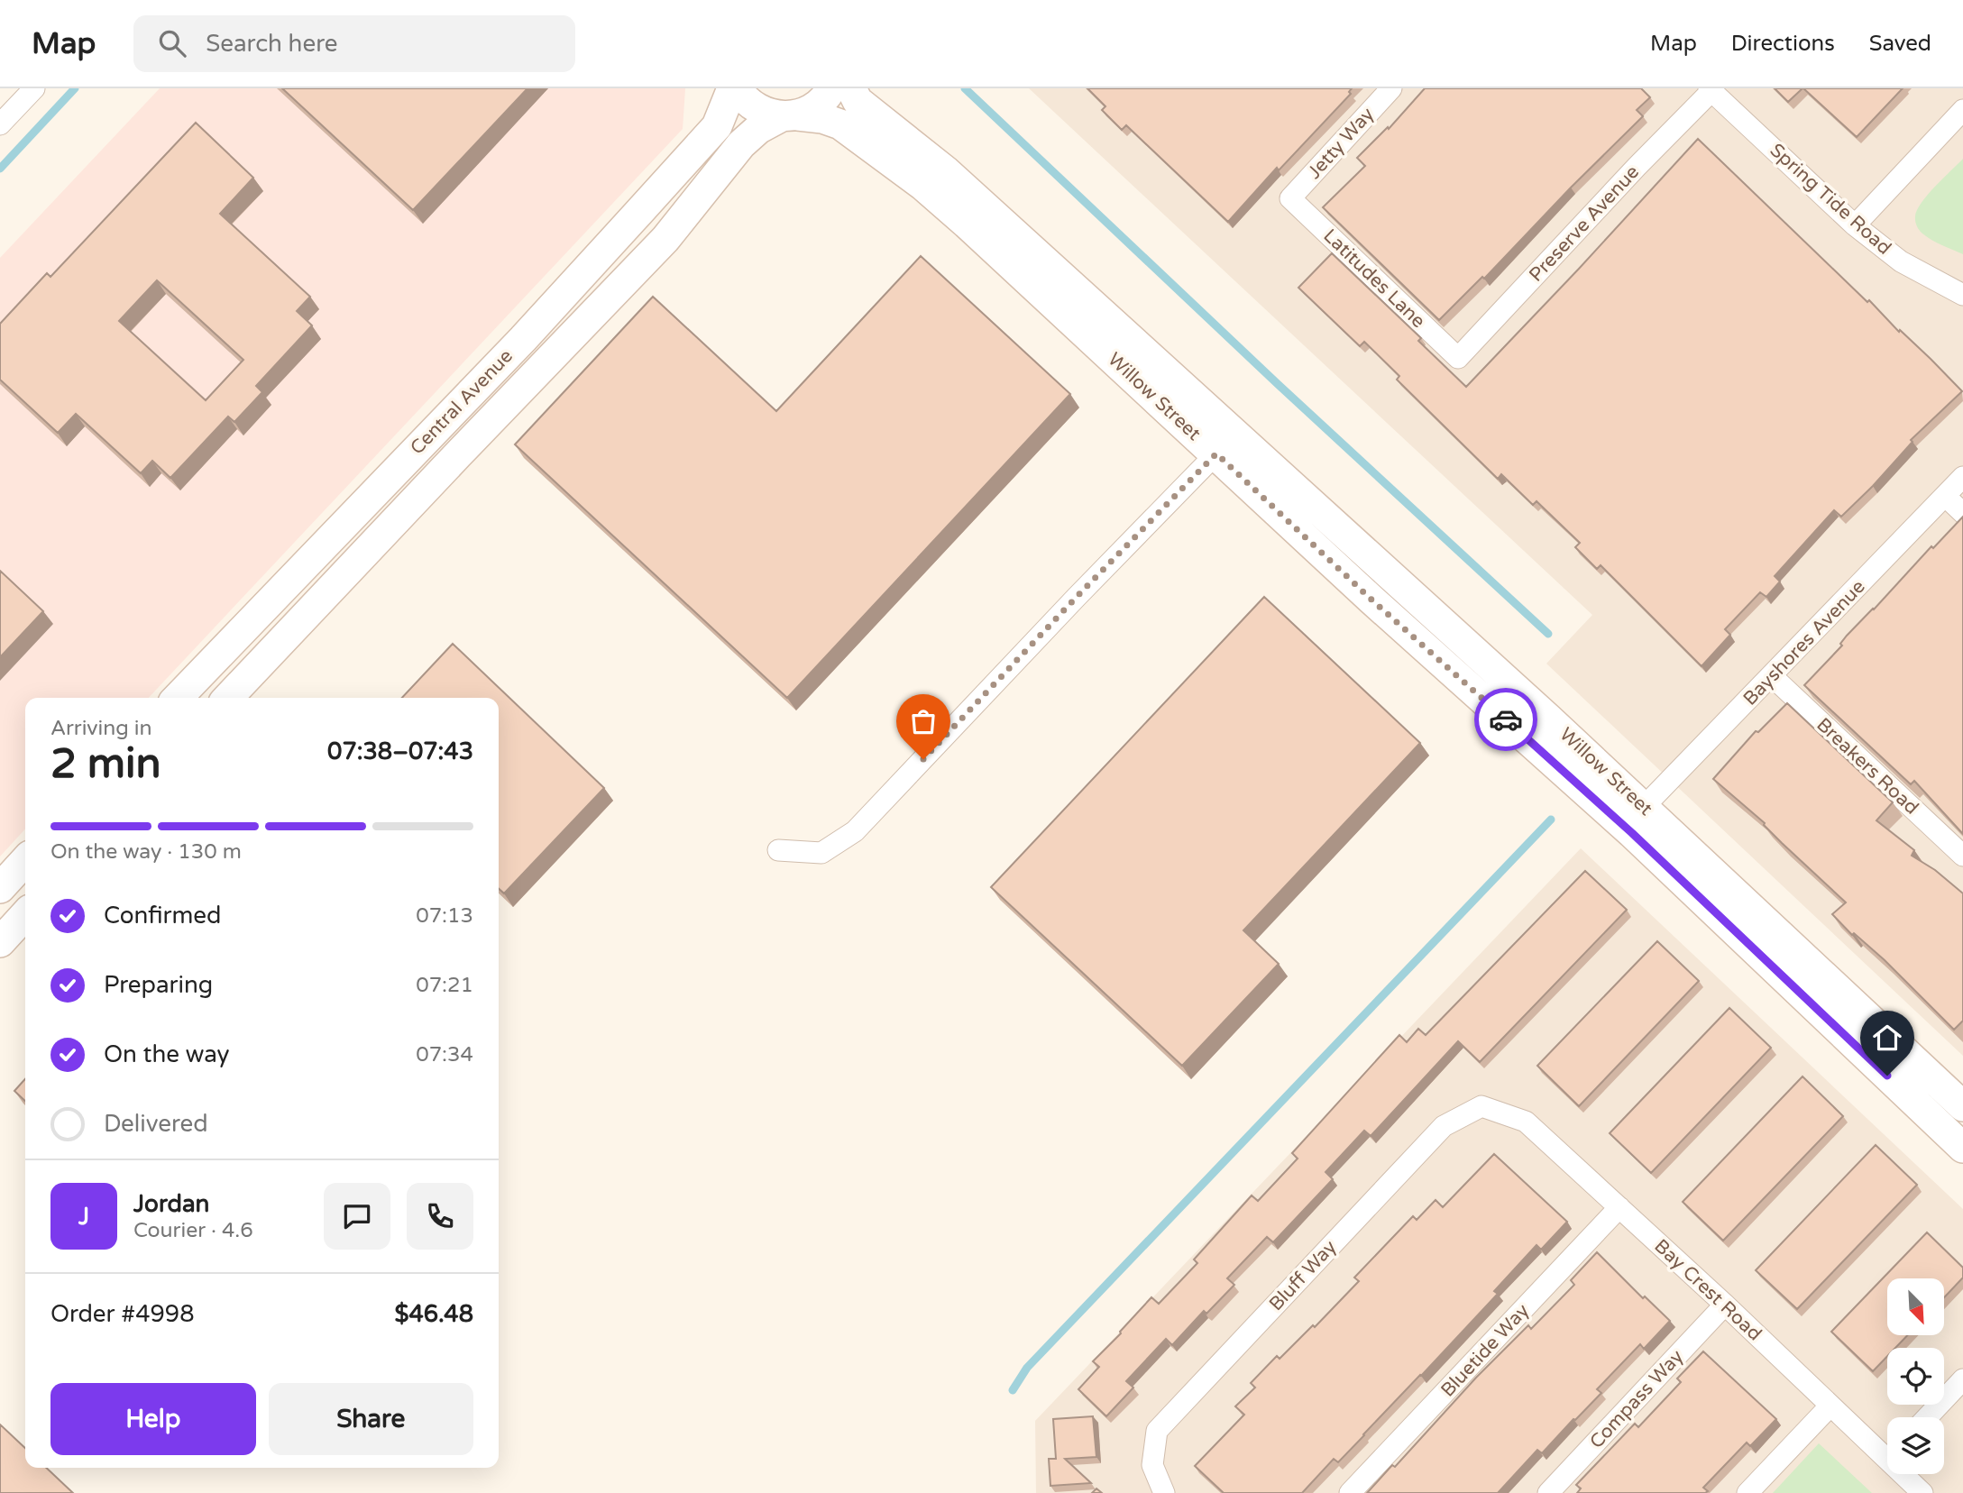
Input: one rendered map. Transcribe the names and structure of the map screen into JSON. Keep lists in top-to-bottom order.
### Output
{
  "streets": {
    "street": [
      "Jetty Way",
      "Spring Tide Road",
      "Preserve Avenue",
      "Latitudes Lane",
      "Willow Street",
      "Central Avenue",
      "Bayshores Avenue",
      "Breakers Road",
      "Bluff Way",
      "Bay Crest Road",
      "Bluetide Way",
      "Compass Way"
    ]
  },
  "crossings": [
    ["Jetty Way", "Latitudes Lane"],
    ["Spring Tide Road", "Preserve Avenue"],
    ["Preserve Avenue", "Latitudes Lane"],
    ["Willow Street", "Central Avenue"],
    ["Willow Street", "Bayshores Avenue"],
    ["Bayshores Avenue", "Breakers Road"],
    ["Bluff Way", "Bay Crest Road"],
    ["Bay Crest Road", "Bluetide Way"],
    ["Bay Crest Road", "Compass Way"]
  ],
  "north": "bottom right",
  "page": {
    "header": "Map",
    "search": "Search here",
    "nav": ["Map", "Directions", "Saved"],
    "heading": ["2 min", "Arriving in", "07:38–07:43"],
    "panel": [
      "Jordan",
      "Courier · 4.6",
      "Order #4998",
      "$46.48"
    ],
    "bar": "On the way · 130 m",
    "list": [
      ["Confirmed", "07:13"],
      ["Preparing", "07:21"],
      ["On the way", "07:34"],
      "Delivered"
    ],
    "round": "J",
    "buttons": ["Help", "Share"]
  }
}
